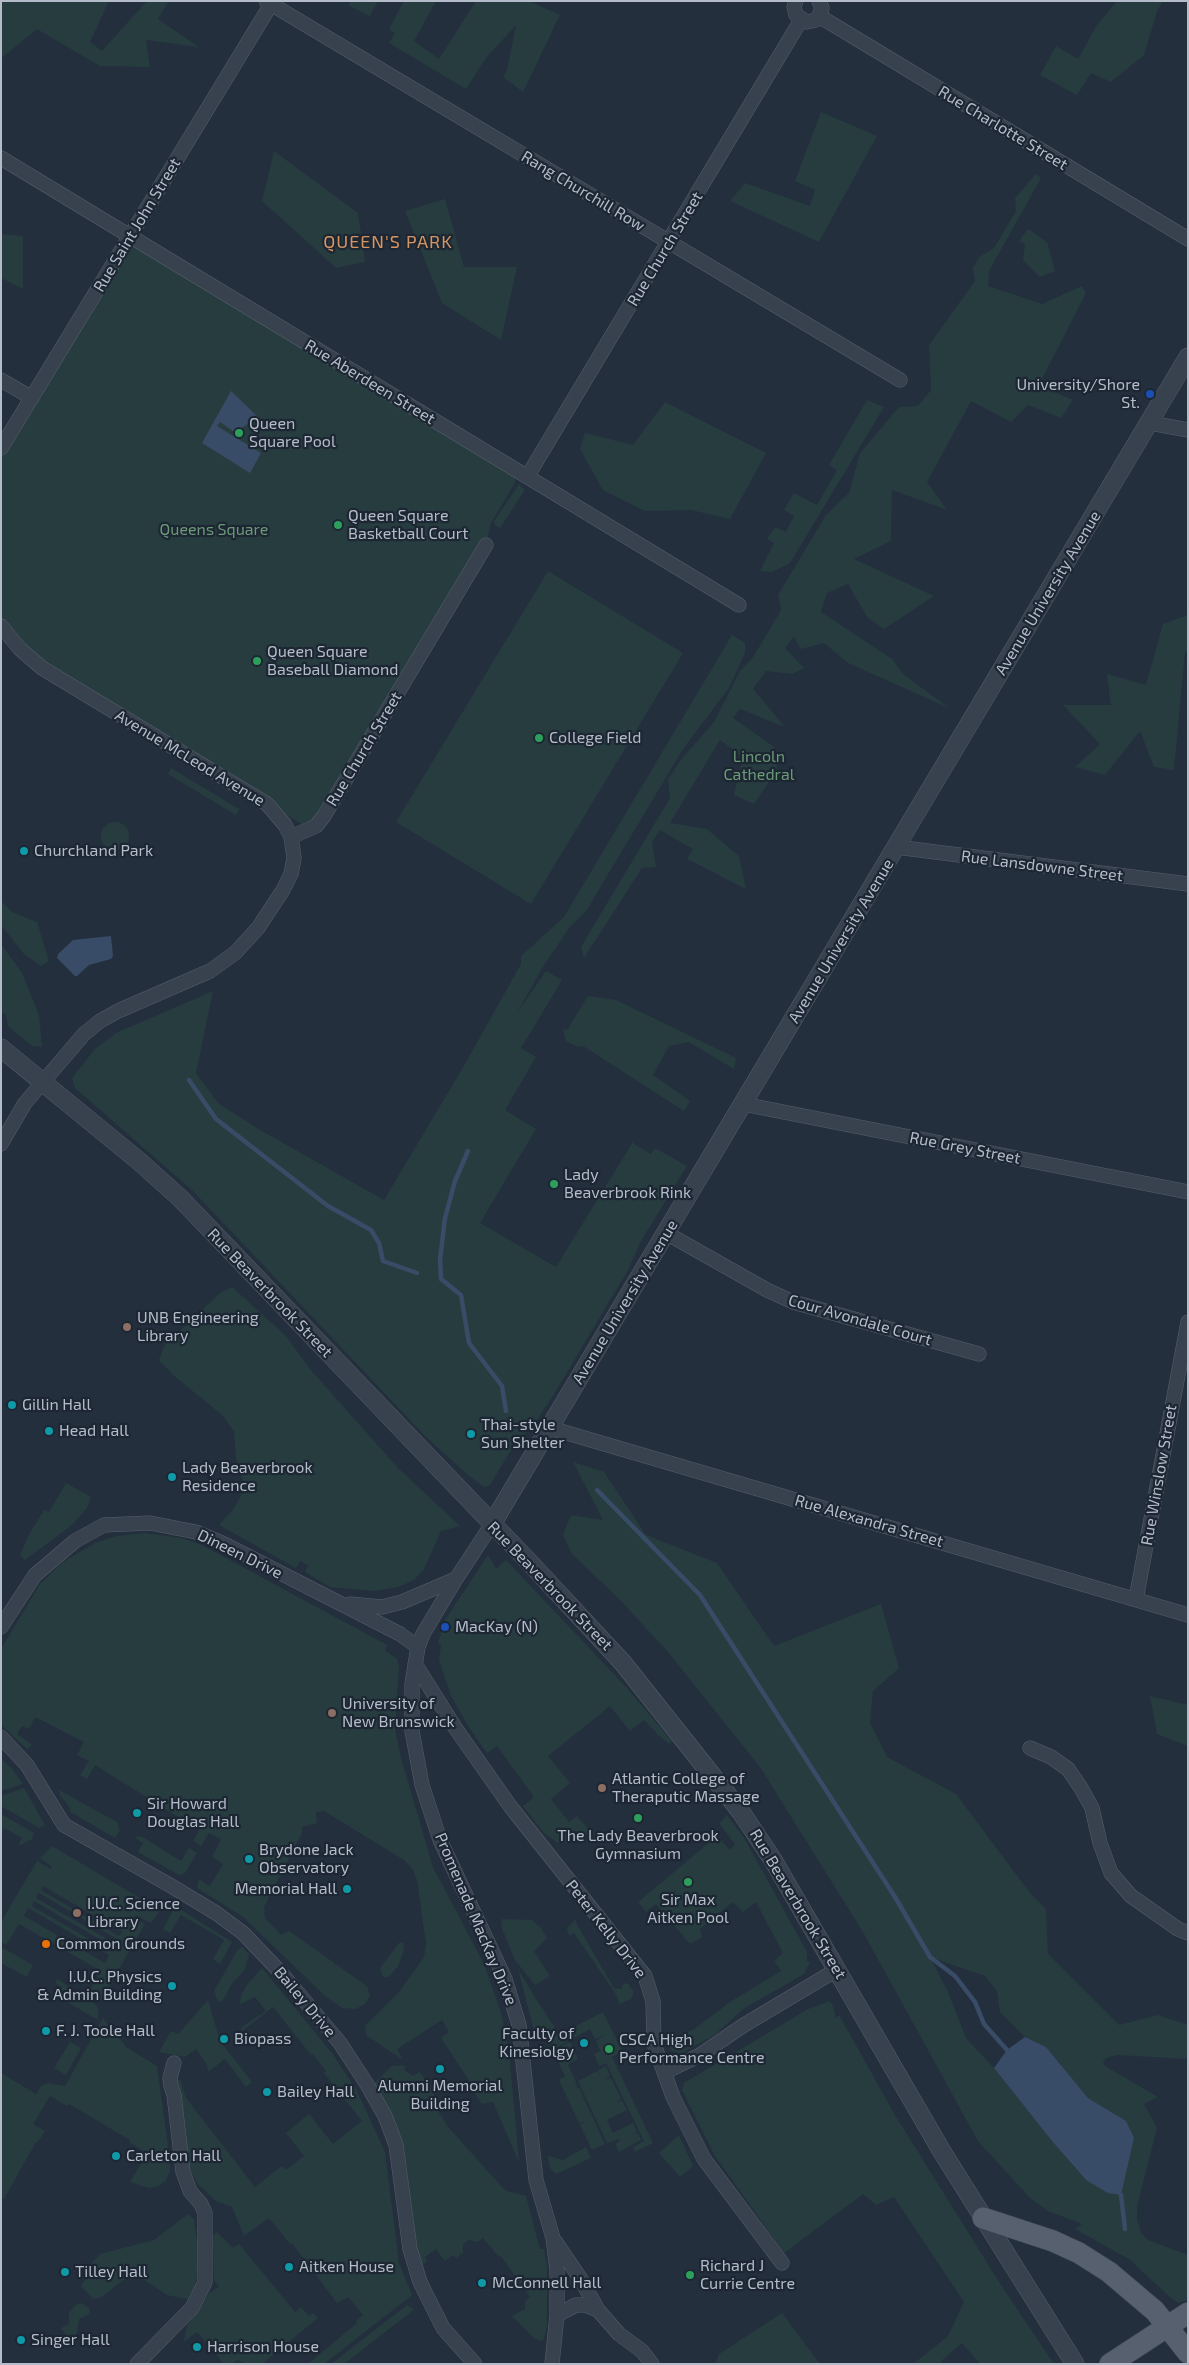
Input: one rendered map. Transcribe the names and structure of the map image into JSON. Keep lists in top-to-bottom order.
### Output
{
  "streets": {
    "street": [
      "Rue Charlotte Street",
      "Rang Churchill Row",
      "Rue Saint John Street",
      "Rue Church Street",
      "Rue Aberdeen Street",
      "Avenue University Avenue",
      "Avenue McLeod Avenue",
      "Rue Lansdowne Street",
      "Rue Grey Street",
      "Rue Beaverbrook Street",
      "Cour Avondale Court",
      "Rue Winslow Street",
      "Rue Alexandra Street",
      "Dineen Drive",
      "Promenade MacKay Drive",
      "Peter Kelly Drive",
      "Bailey Drive"
    ]
  },
  "crossings": [
    ["Rang Churchill Row", "Rue Saint John Street"],
    ["Rang Churchill Row", "Rue Church Street"],
    ["Rue Saint John Street", "Rue Aberdeen Street"],
    ["Rue Church Street", "Rue Aberdeen Street"],
    ["Rue Church Street", "Avenue McLeod Avenue"],
    ["Avenue University Avenue", "Rue Lansdowne Street"],
    ["Avenue University Avenue", "Rue Grey Street"],
    ["Avenue University Avenue", "Rue Beaverbrook Street"],
    ["Avenue University Avenue", "Cour Avondale Court"],
    ["Avenue University Avenue", "Rue Alexandra Street"],
    ["Avenue University Avenue", "Promenade MacKay Drive"],
    ["Avenue McLeod Avenue", "Rue Beaverbrook Street"],
    ["Rue Beaverbrook Street", "Promenade MacKay Drive"],
    ["Rue Winslow Street", "Rue Alexandra Street"],
    ["Dineen Drive", "Promenade MacKay Drive"],
    ["Promenade MacKay Drive", "Peter Kelly Drive"]
  ],
  "districts": ["QUEEN'S PARK"],
  "parks": ["Queens Square", "Lincoln Cathedral"],
  "places": [
    "University/Shore St.",
    "Queen Square Pool",
    "Queen Square Basketball Court",
    "Queen Square Baseball Diamond",
    "College Field",
    "Churchland Park",
    "Lady Beaverbrook Rink",
    "UNB Engineering Library",
    "Gillin Hall",
    "Head Hall",
    "Thai-style Sun Shelter",
    "Lady Beaverbrook Residence",
    "MacKay (N)",
    "University of New Brunswick",
    "Atlantic College of Theraputic Massage",
    "Sir Howard Douglas Hall",
    "The Lady Beaverbrook Gymnasium",
    "Brydone Jack Observatory",
    "Sir Max Aitken Pool",
    "Memorial Hall",
    "I.U.C. Science Library",
    "Common Grounds",
    "I.U.C. Physics & Admin Building",
    "F. J. Toole Hall",
    "Biopass",
    "Faculty of Kinesiolgy",
    "CSCA High Performance Centre",
    "Alumni Memorial Building",
    "Bailey Hall",
    "Carleton Hall",
    "Aitken House",
    "Tilley Hall",
    "Richard J Currie Centre",
    "McConnell Hall",
    "Singer Hall",
    "Harrison House"
  ]
}
